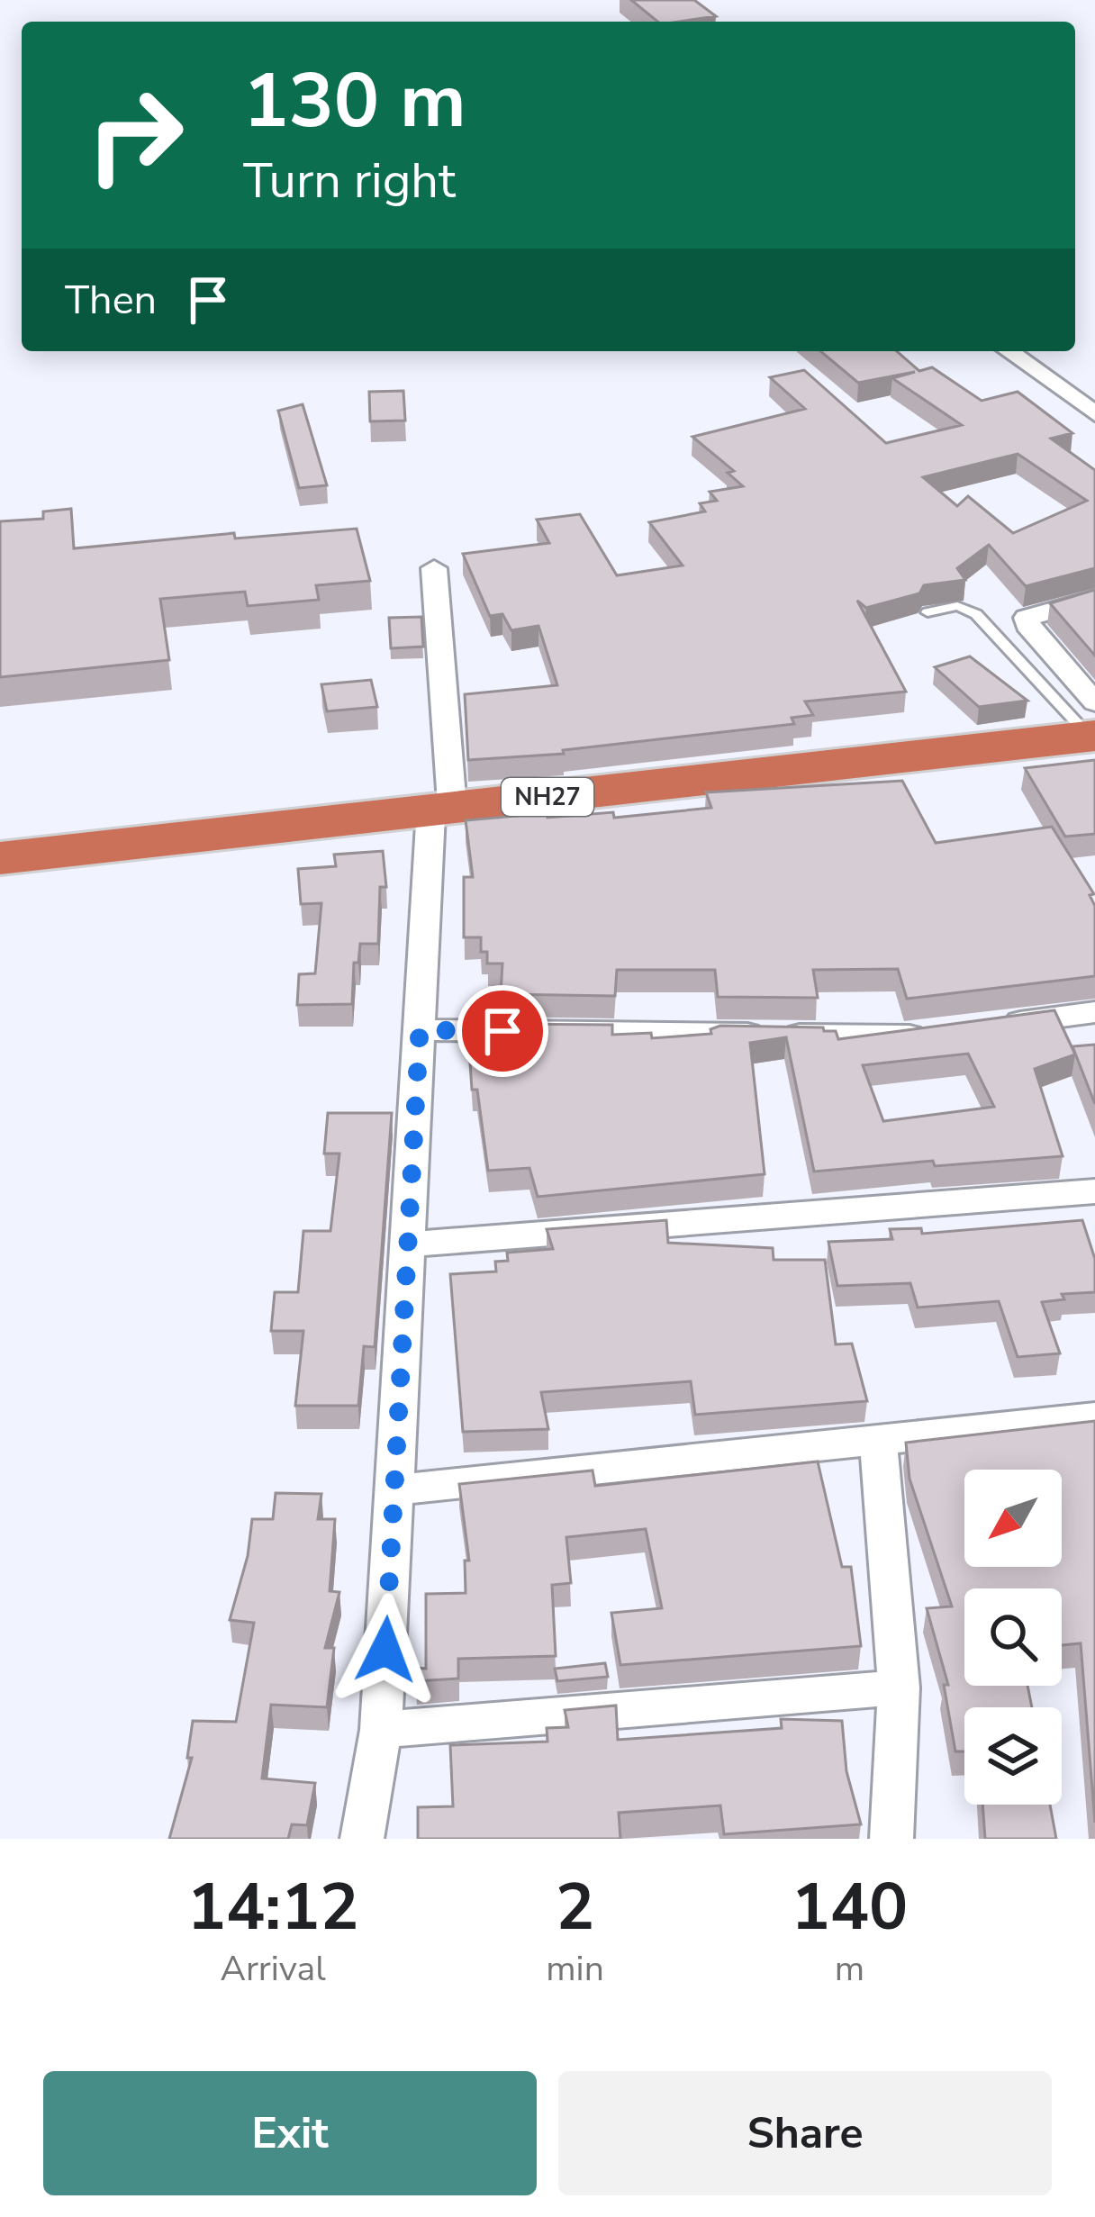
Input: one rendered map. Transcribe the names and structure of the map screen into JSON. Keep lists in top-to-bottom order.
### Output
{
  "streets": {
    "highway": ["NH27"]
  },
  "north": "bottom left",
  "page": {
    "turn": ["130 m", "Turn right"],
    "then": "Then",
    "eta": [
      "14:12",
      "Arrival",
      "2",
      "min",
      "140",
      "m"
    ],
    "buttons": ["Exit", "Share"]
  }
}
